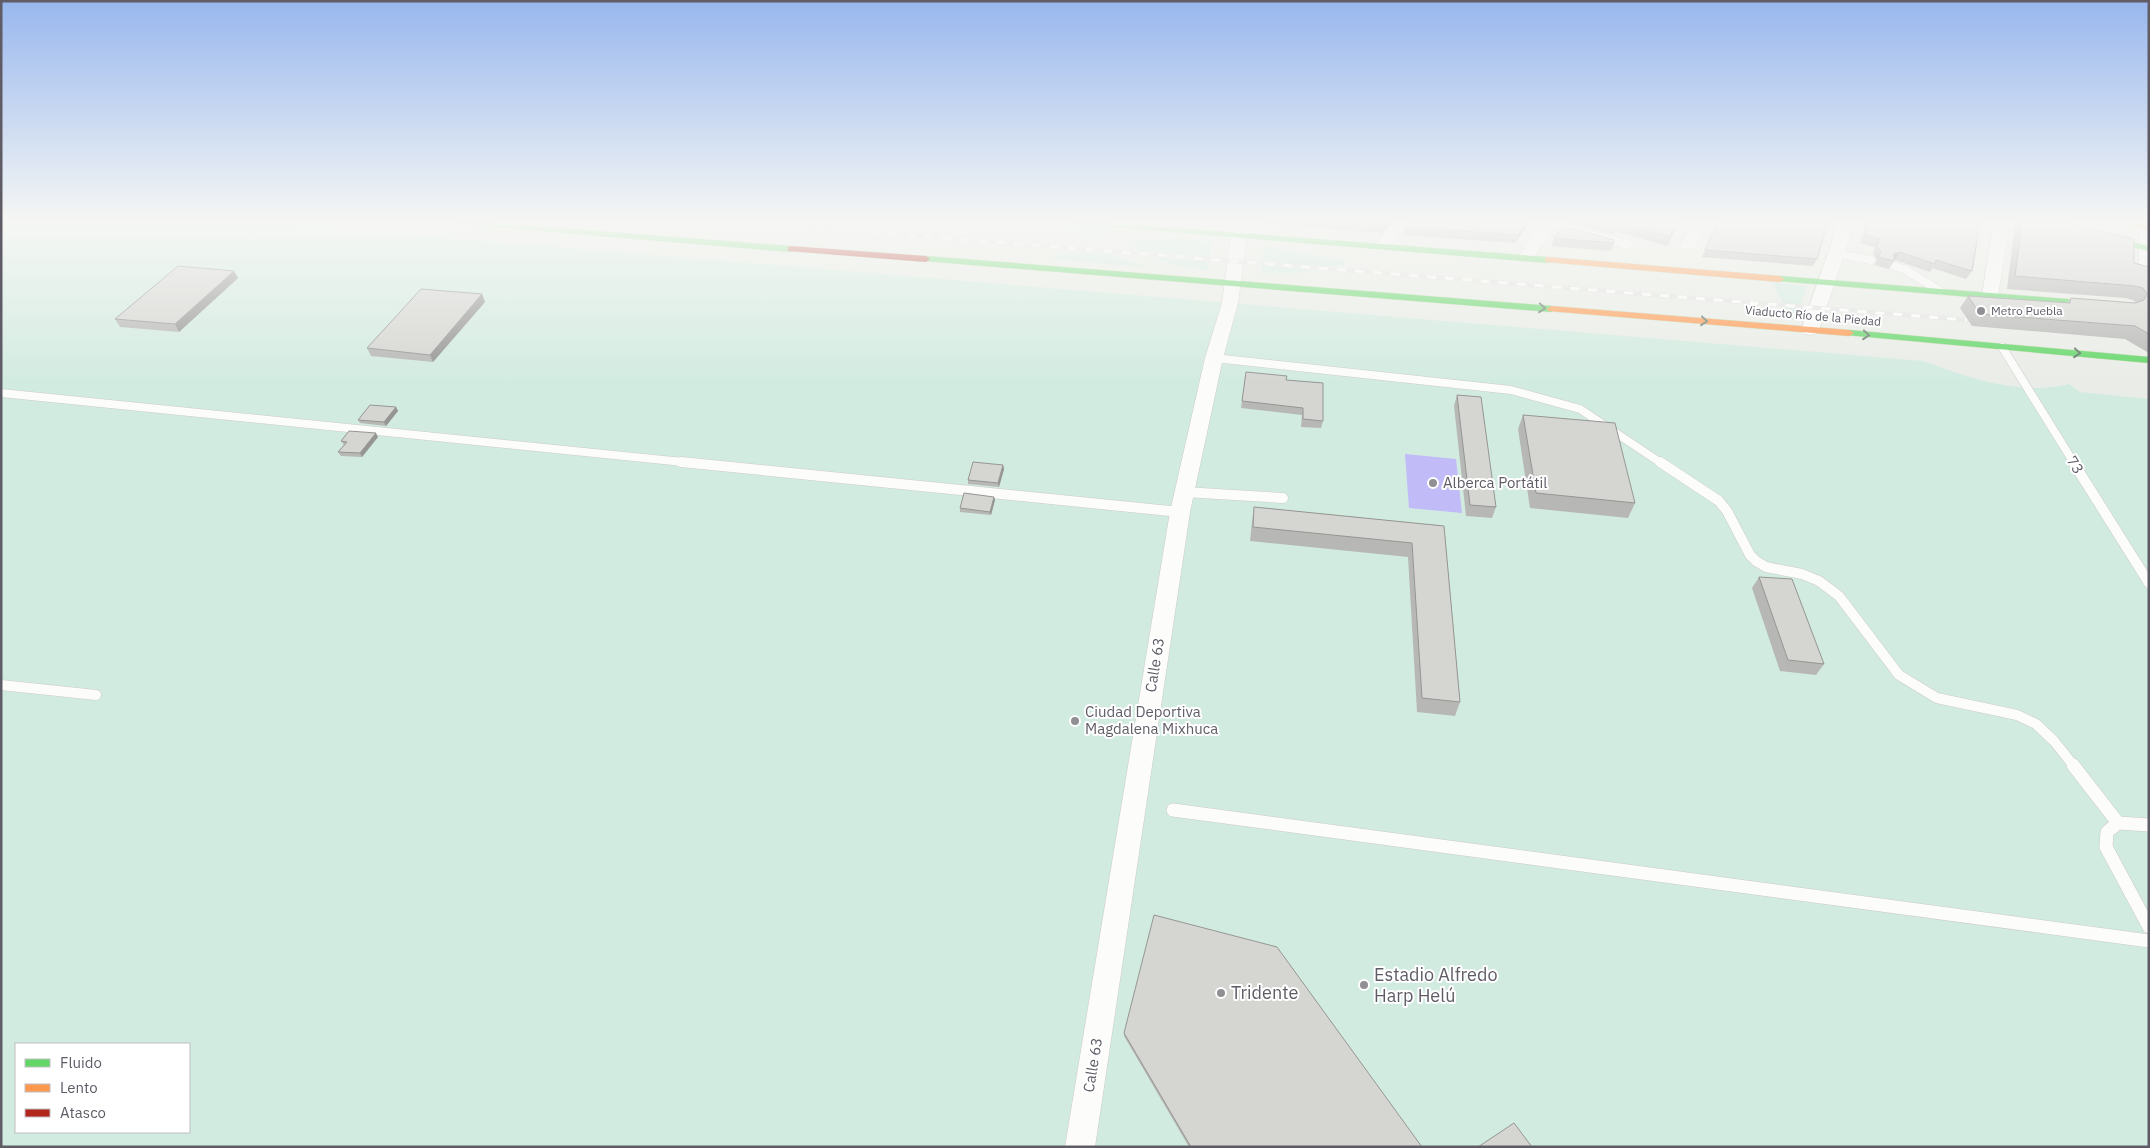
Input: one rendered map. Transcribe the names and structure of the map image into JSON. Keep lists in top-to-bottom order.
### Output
{
  "streets": {
    "main road": ["Viaducto Río de la Piedad"],
    "street": ["Calle 63"],
    "lane": ["73"]
  },
  "crossings": [
    ["Viaducto Río de la Piedad", "73"],
    ["Viaducto Río de la Piedad", "Calle 63"]
  ],
  "places": [
    "Metro Puebla",
    "Alberca Portátil",
    "Ciudad Deportiva Magdalena Mixhuca",
    "Estadio Alfredo Harp Helú",
    "Tridente"
  ],
  "legend": ["Fluido", "Lento", "Atasco"]
}
